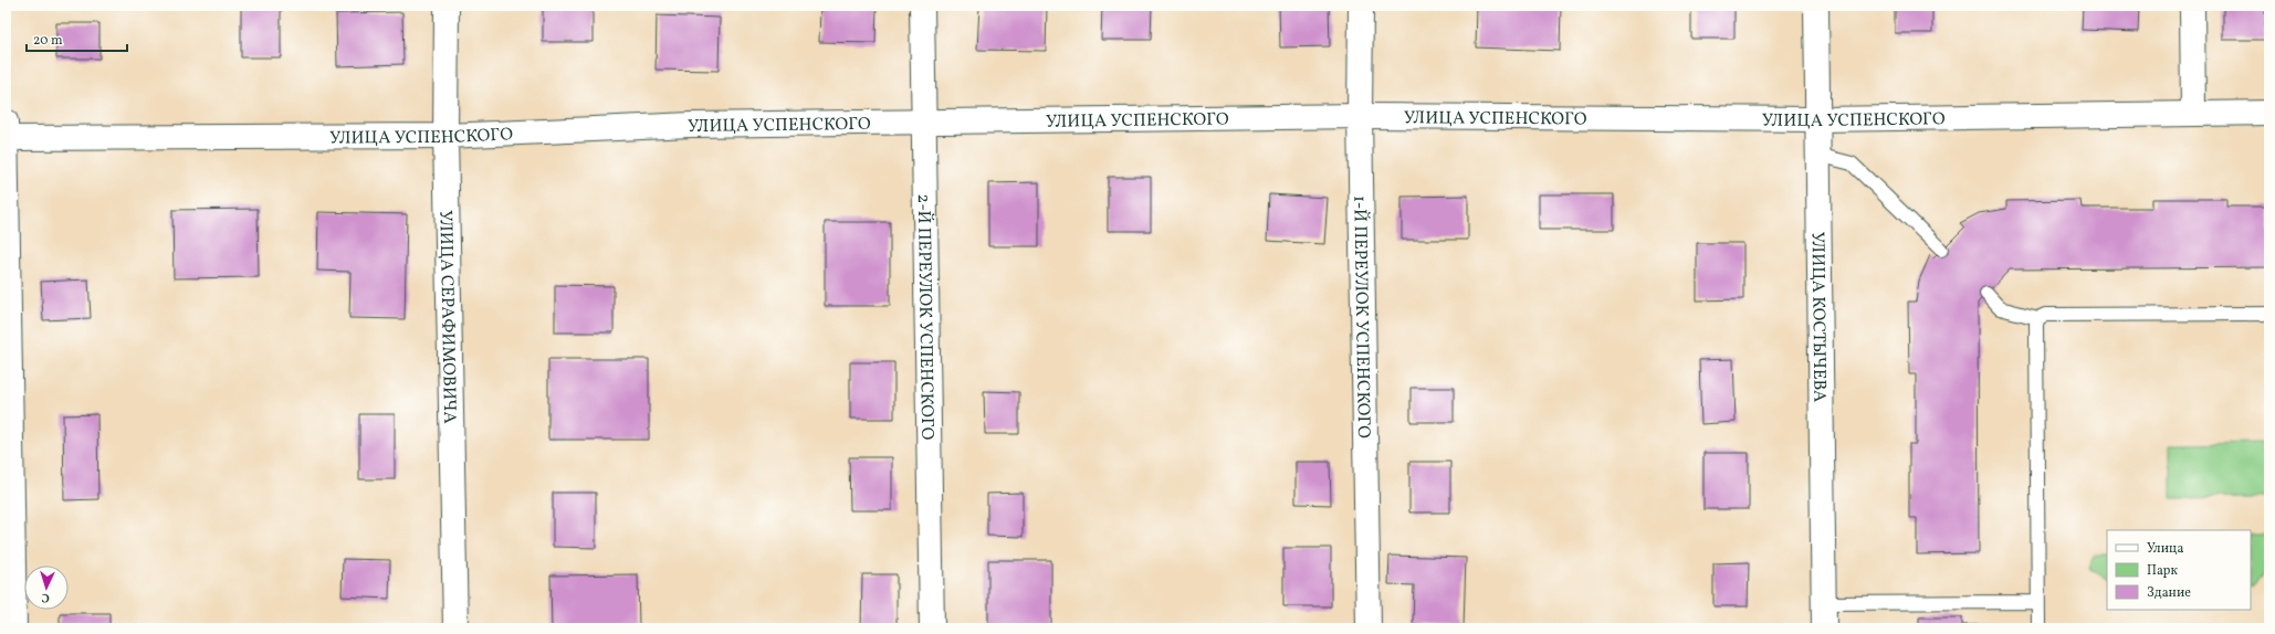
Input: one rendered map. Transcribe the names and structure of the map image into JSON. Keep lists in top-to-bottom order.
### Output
{
  "streets": {
    "street": [
      "УЛИЦА УСПЕНСКОГО",
      "УЛИЦА СЕРАФИМОВИЧА",
      "2-Й ПЕРЕУЛОК УСПЕНСКОГО",
      "1-Й ПЕРЕУЛОК УСПЕНСКОГО",
      "УЛИЦА КОСТЫЧЕВА"
    ]
  },
  "crossings": [
    ["УЛИЦА УСПЕНСКОГО", "УЛИЦА СЕРАФИМОВИЧА"],
    ["УЛИЦА УСПЕНСКОГО", "2-Й ПЕРЕУЛОК УСПЕНСКОГО"],
    ["УЛИЦА УСПЕНСКОГО", "1-Й ПЕРЕУЛОК УСПЕНСКОГО"],
    ["УЛИЦА УСПЕНСКОГО", "УЛИЦА КОСТЫЧЕВА"]
  ],
  "legend": ["Улица", "Парк", "Здание"],
  "scale_bar": "20 m",
  "north": "bottom"
}
